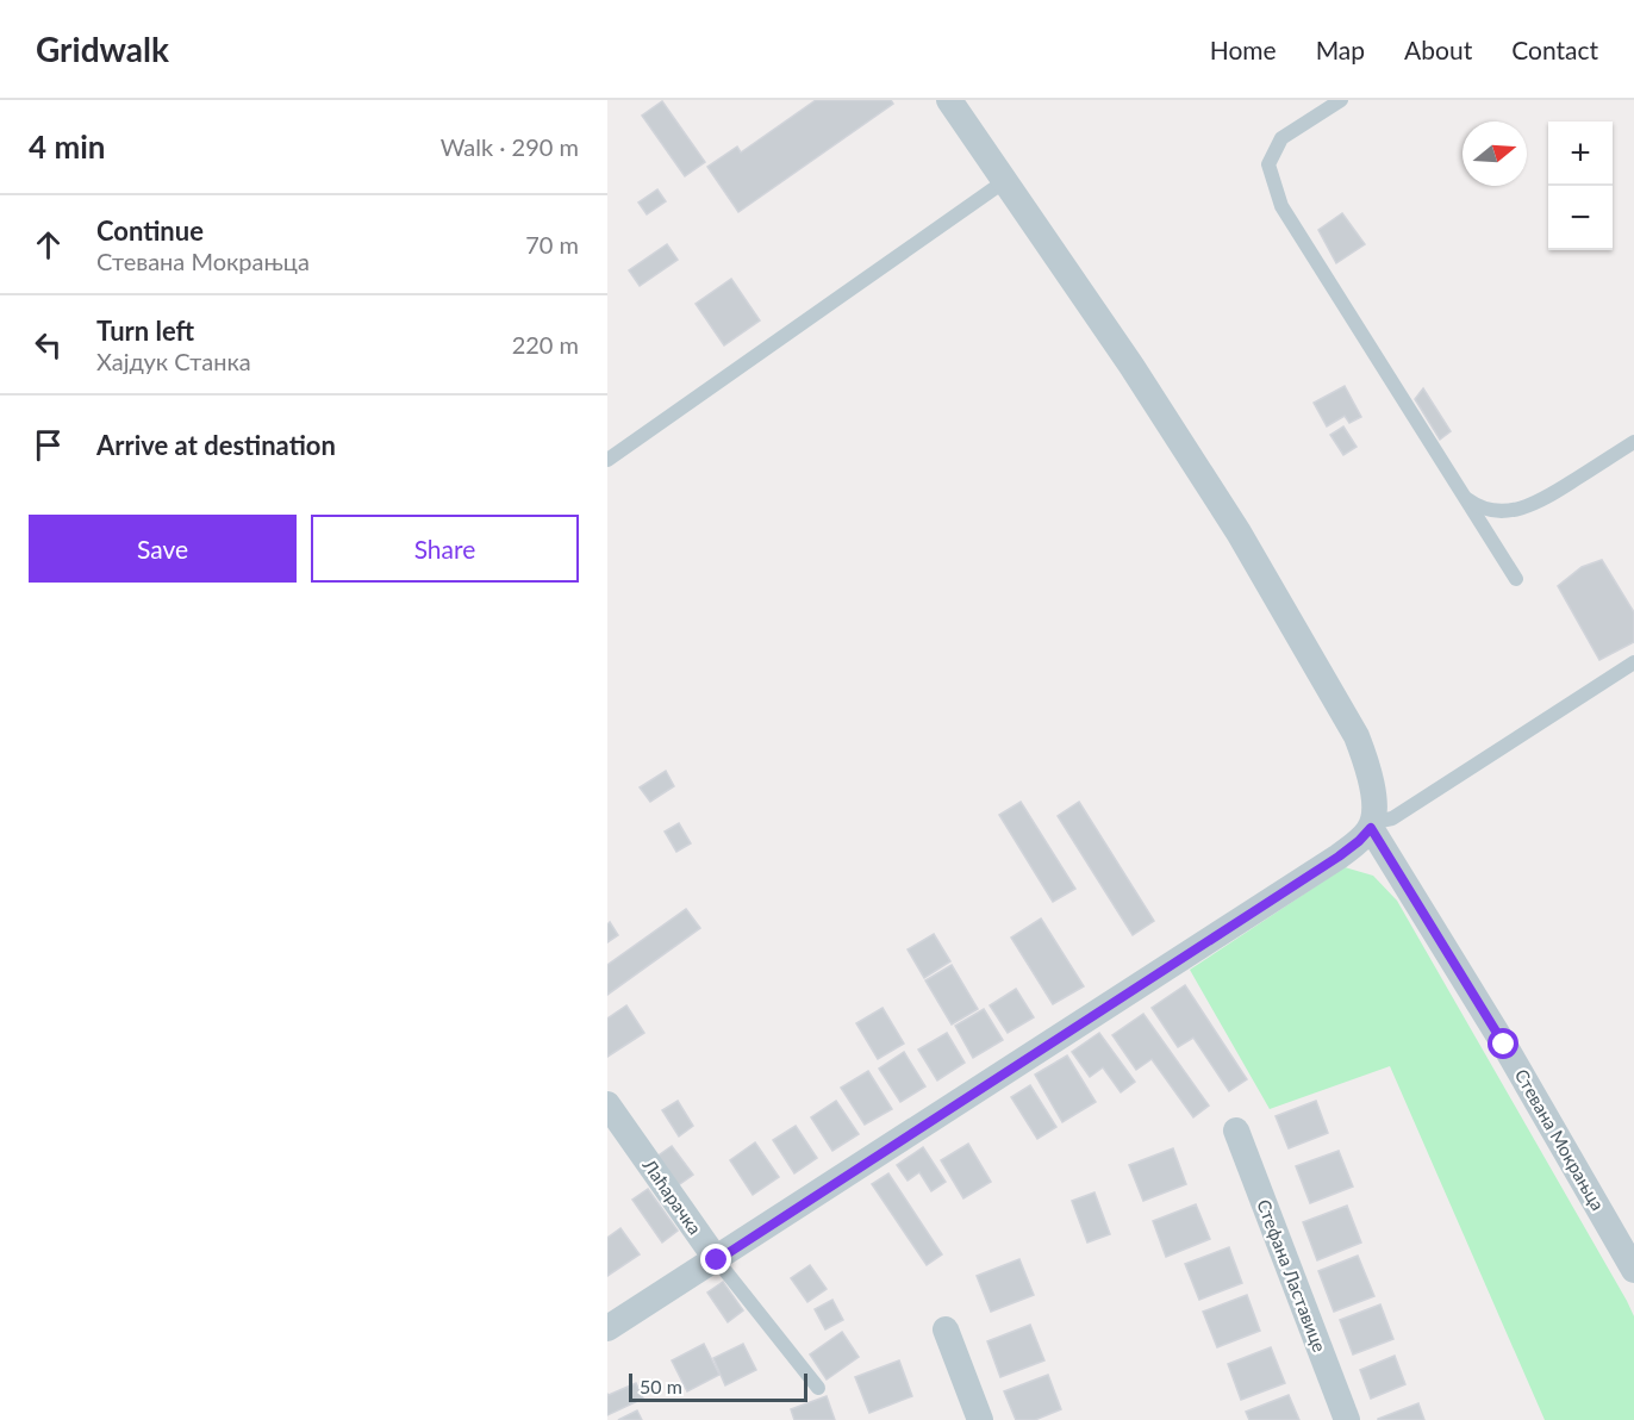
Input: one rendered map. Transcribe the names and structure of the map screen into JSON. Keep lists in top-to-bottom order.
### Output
{
  "streets": {
    "street": ["Стевана Мокрањца", "Лаћарачка", "Стефана Ластавице"]
  },
  "scale_bar": "50 m",
  "north": "right",
  "page": {
    "header": "Gridwalk",
    "nav": [
      "Home",
      "Map",
      "About",
      "Contact"
    ],
    "heading": ["4 min", "Walk · 290 m"],
    "map_buttons": ["+", "−"],
    "list": [
      ["Continue", "Стевана Мокрањца", "70 m"],
      ["Turn left", "Хајдук Станка", "220 m"],
      "Arrive at destination"
    ],
    "buttons": ["Save", "Share"],
    "scale": "50 m"
  }
}
